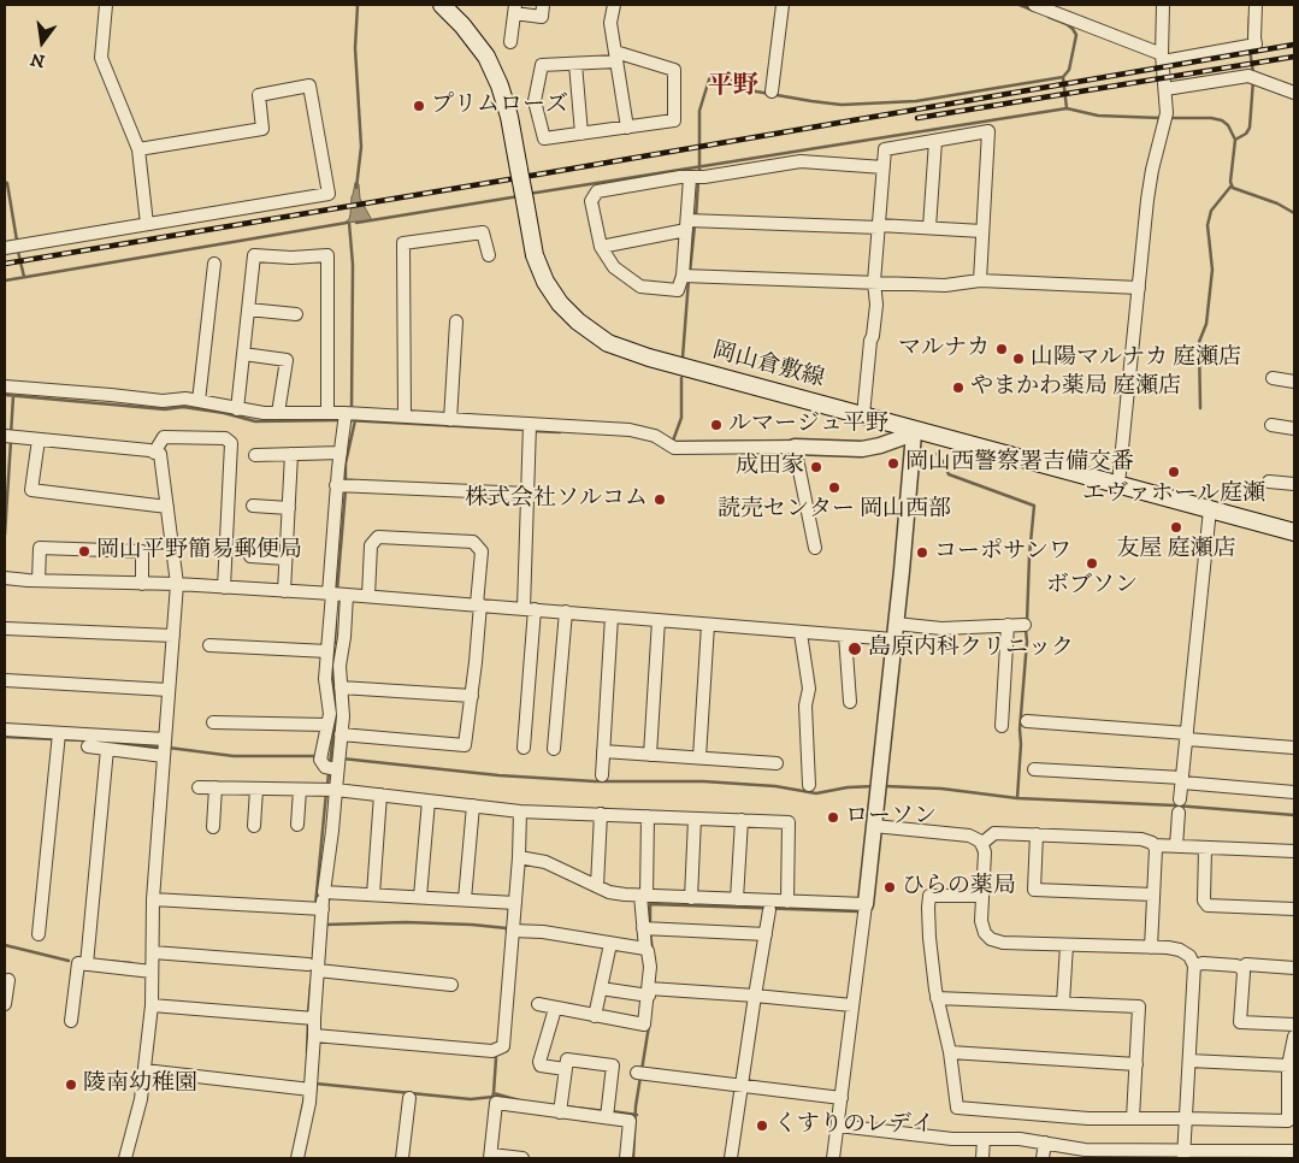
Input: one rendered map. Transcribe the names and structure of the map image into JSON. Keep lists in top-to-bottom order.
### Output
{
  "streets": {
    "main road": ["岡山倉敷線"]
  },
  "districts": ["平野"],
  "places": [
    "プリムローズ",
    "マルナカ",
    "山陽マルナカ 庭瀬店",
    "やまかわ薬局 庭瀬店",
    "ルマージュ平野",
    "岡山西警察署吉備交番",
    "成田家",
    "エヴァホール庭瀬",
    "読売センター 岡山西部",
    "株式会社ソルコム",
    "友屋 庭瀬店",
    "岡山平野簡易郵便局",
    "コーポサンワ",
    "ボブソン",
    "島原内科クリニック",
    "ローソン",
    "ひらの薬局",
    "陵南幼稚園",
    "くすりのレデイ"
  ],
  "north": "bottom"
}
